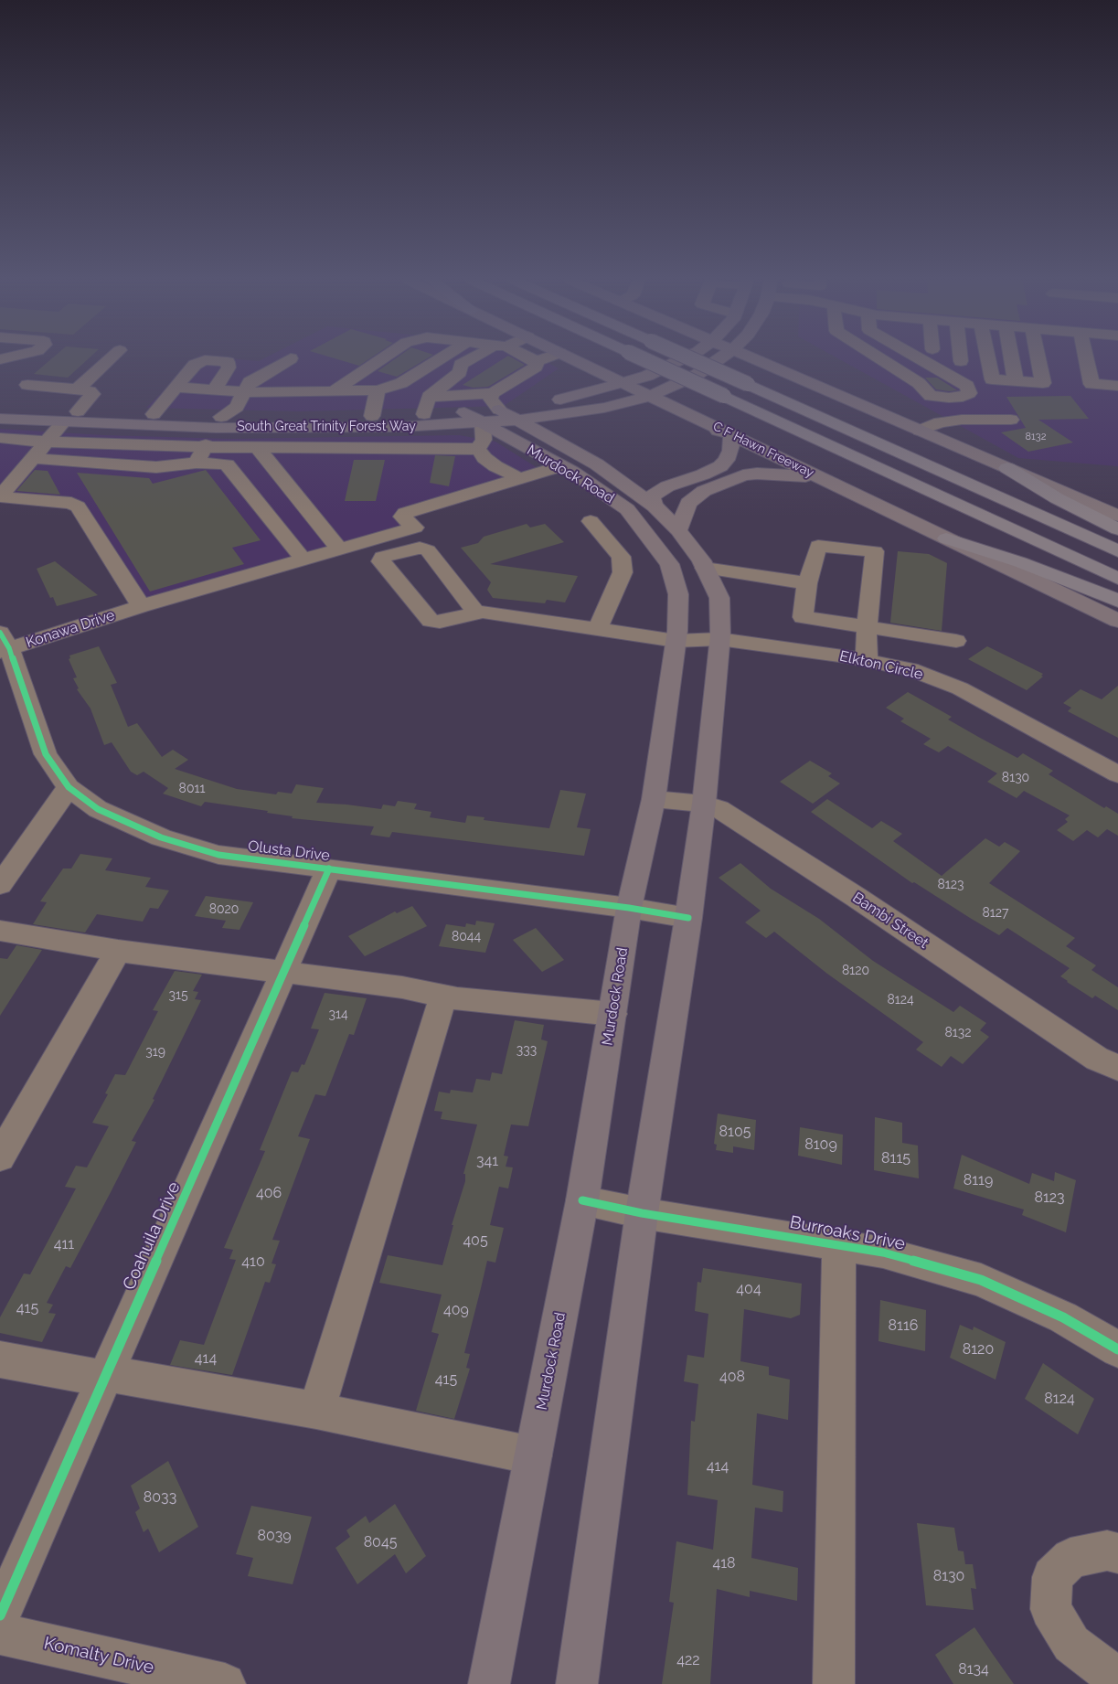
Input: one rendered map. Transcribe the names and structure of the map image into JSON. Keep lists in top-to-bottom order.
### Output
{
  "streets": {
    "main road": ["South Great Trinity Forest Way", "C F Hawn Freeway", "Murdock Road"],
    "street": [
      "Konawa Drive",
      "Elkton Circle",
      "Olusta Drive",
      "Bambi Street",
      "Burroaks Drive",
      "Coahuila Drive",
      "Komalty Drive"
    ]
  },
  "crossings": [
    ["South Great Trinity Forest Way", "C F Hawn Freeway"],
    ["South Great Trinity Forest Way", "Murdock Road"],
    ["Murdock Road", "Elkton Circle"],
    ["Murdock Road", "Olusta Drive"],
    ["Murdock Road", "Bambi Street"],
    ["Murdock Road", "Burroaks Drive"],
    ["Konawa Drive", "Olusta Drive"],
    ["Olusta Drive", "Coahuila Drive"]
  ],
  "house_numbers": [
    "8132",
    "8130",
    "8011",
    "8123",
    "8020",
    "8127",
    "8044",
    "8120",
    "315",
    "8124",
    "314",
    "8132",
    "333",
    "319",
    "8105",
    "8109",
    "8115",
    "341",
    "8119",
    "406",
    "8123",
    "405",
    "411",
    "410",
    "404",
    "415",
    "409",
    "8116",
    "8120",
    "414",
    "408",
    "415",
    "8124",
    "414",
    "8033",
    "8039",
    "8045",
    "418",
    "8130",
    "422",
    "8134"
  ]
}
